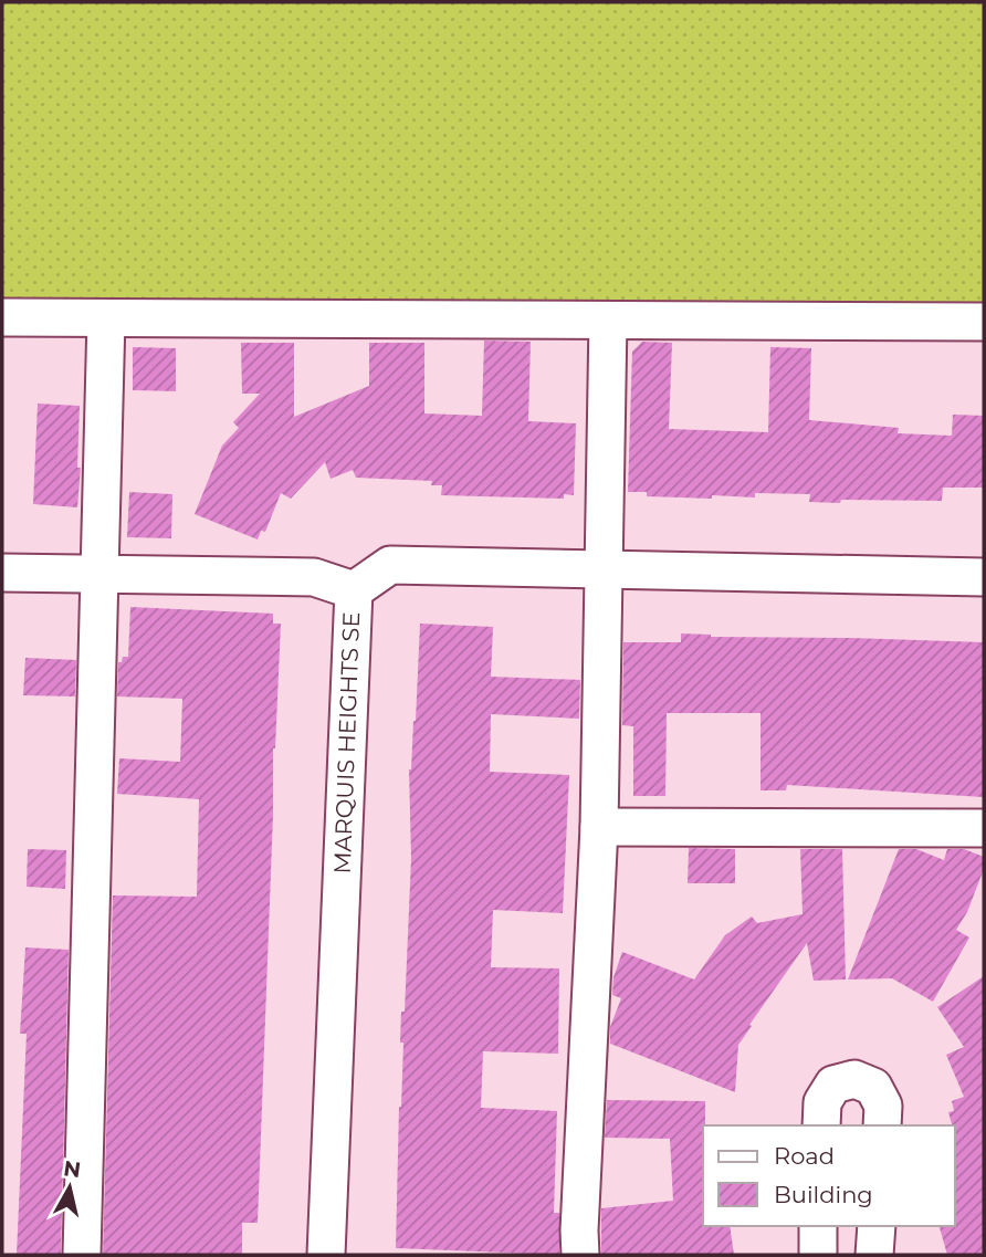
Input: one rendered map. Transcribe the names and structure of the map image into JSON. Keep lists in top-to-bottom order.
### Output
{
  "streets": {
    "street": ["MARQUIS HEIGHTS SE"]
  },
  "legend": ["Road", "Building"],
  "north": "top"
}
